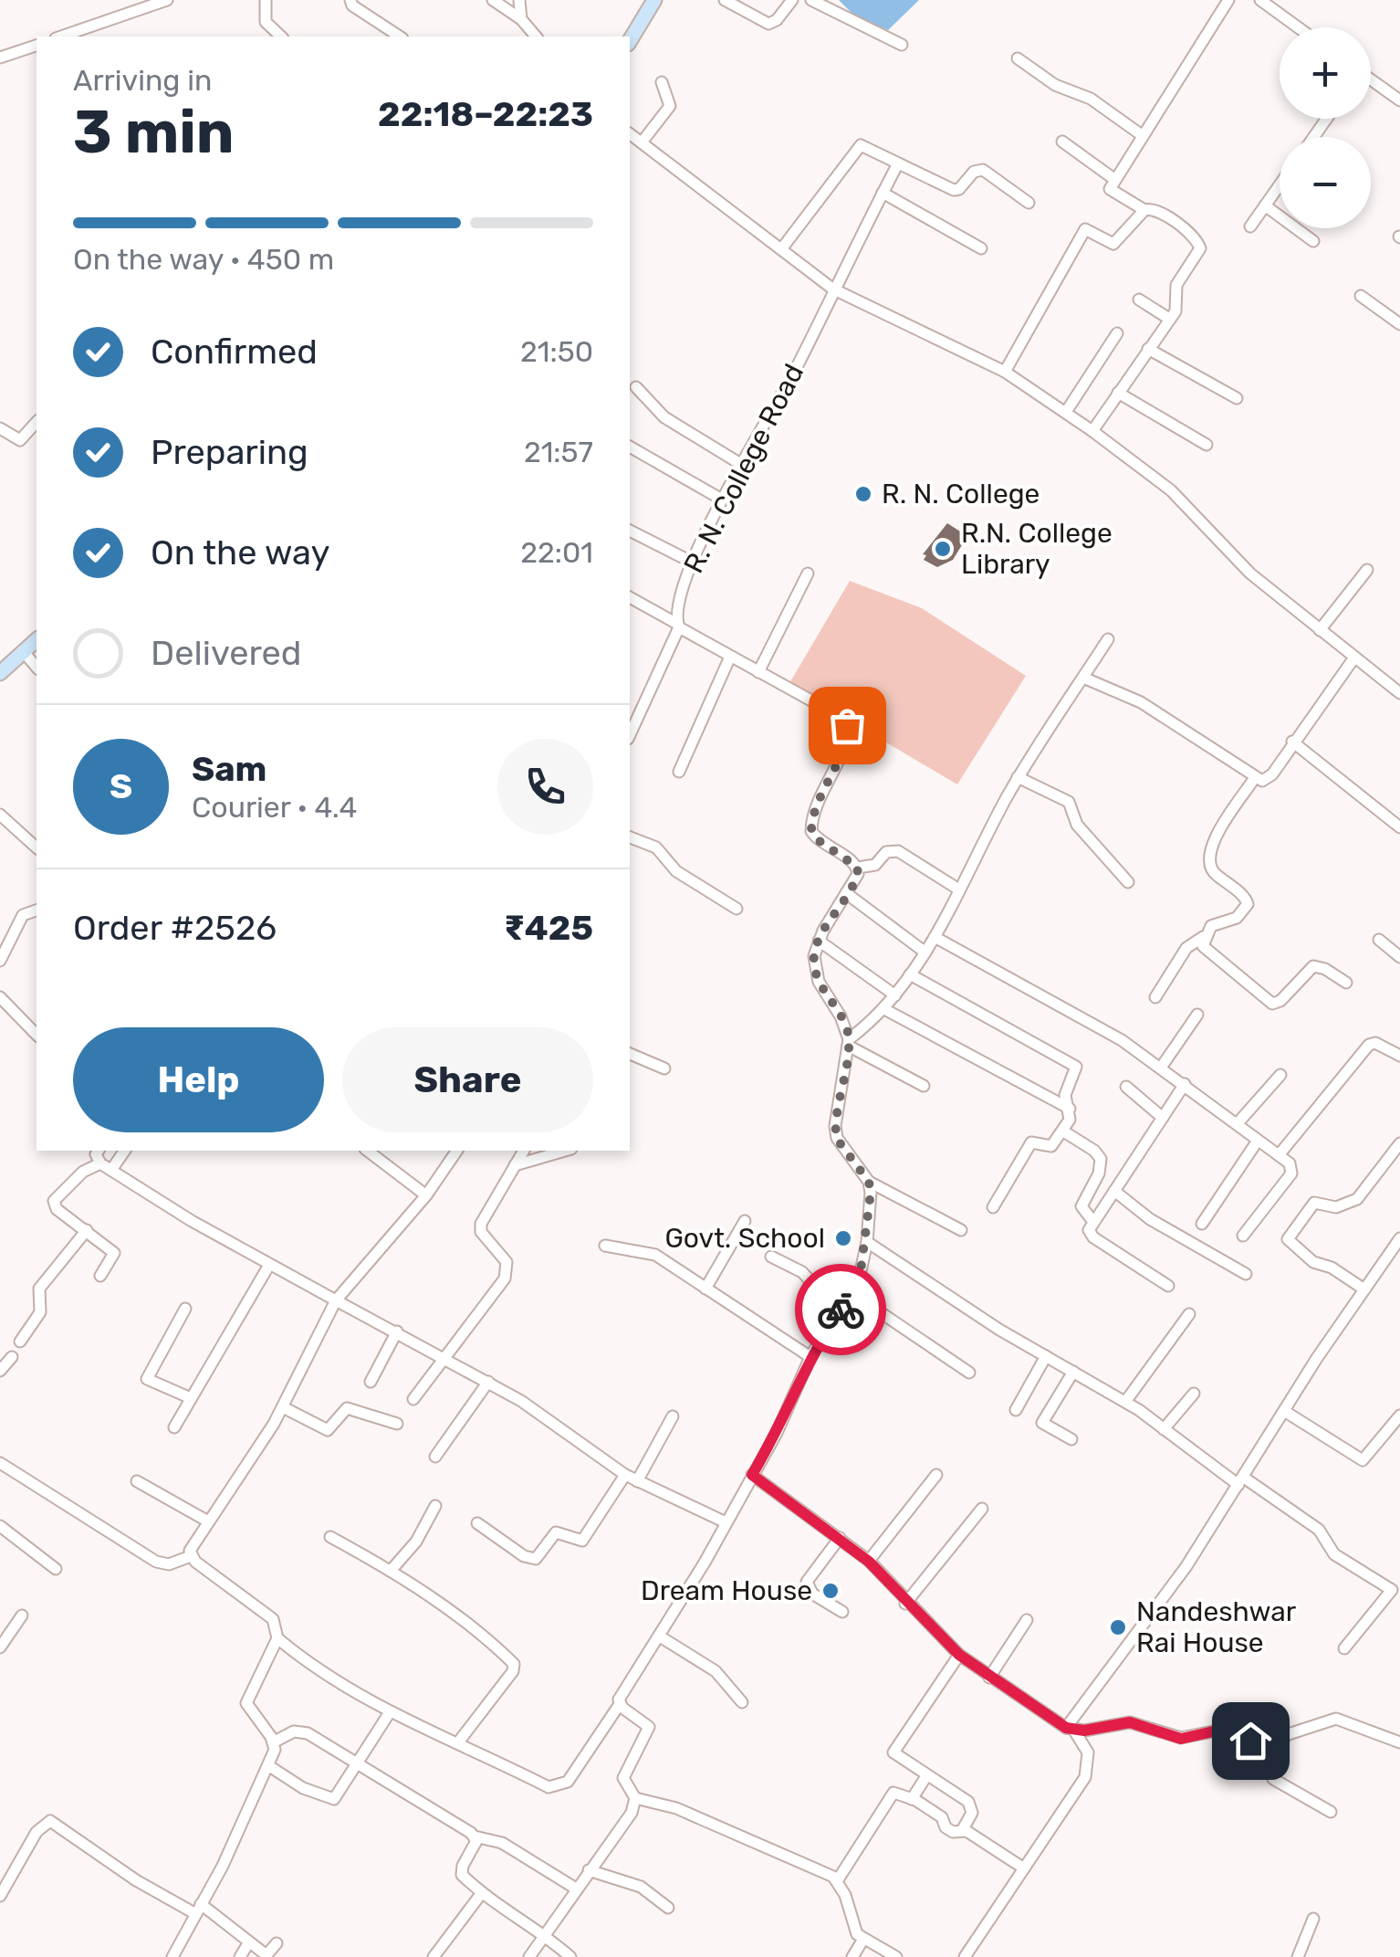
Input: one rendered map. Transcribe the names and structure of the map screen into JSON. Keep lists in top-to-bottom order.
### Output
{
  "streets": {
    "street": ["R. N. College Road"]
  },
  "places": [
    "R. N. College",
    "R.N. College Library",
    "Govt. School",
    "Dream House",
    "Nandeshwar Rai House"
  ],
  "page": {
    "map_buttons": ["+", "−"],
    "heading": ["3 min", "Arriving in", "22:18–22:23"],
    "panel": [
      "Sam",
      "Courier · 4.4",
      "Order #2526",
      "₹425"
    ],
    "bar": "On the way · 450 m",
    "list": [
      ["Confirmed", "21:50"],
      ["Preparing", "21:57"],
      ["On the way", "22:01"],
      "Delivered"
    ],
    "round": "S",
    "buttons": ["Help", "Share"]
  }
}
